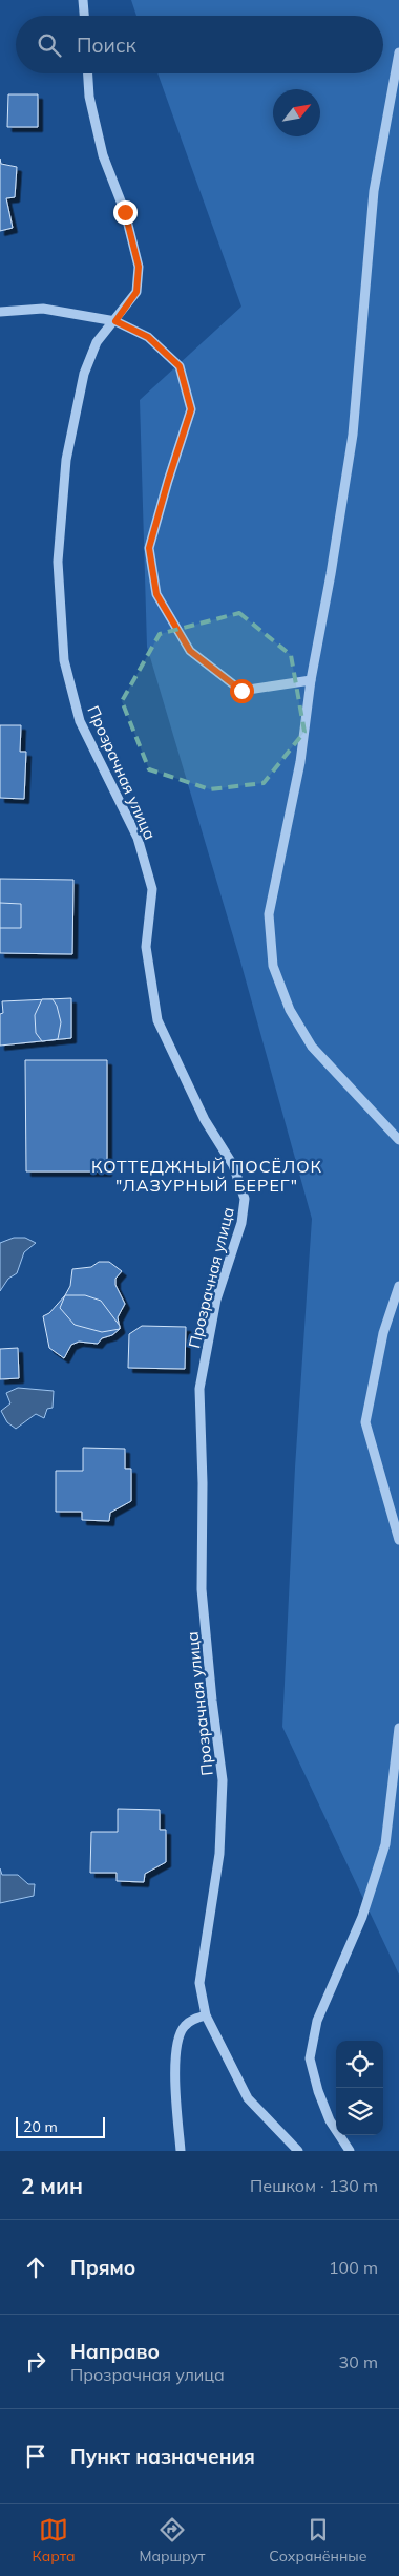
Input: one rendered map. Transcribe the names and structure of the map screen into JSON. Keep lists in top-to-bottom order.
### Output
{
  "streets": {
    "street": ["Прозрачная улица"]
  },
  "districts": ["КОТТЕДЖНЫЙ ПОСЁЛОК \"ЛАЗУРНЫЙ БЕРЕГ\""],
  "scale_bar": "20 m",
  "north": "top right",
  "page": {
    "search": "Поиск",
    "scale": "20 m",
    "heading": ["2 мин", "Пешком · 130 m"],
    "list": [
      ["Прямо", "100 m"],
      ["Направо", "Прозрачная улица", "30 m"],
      "Пункт назначения"
    ],
    "nav": ["Карта", "Маршрут", "Сохранённые"]
  }
}
